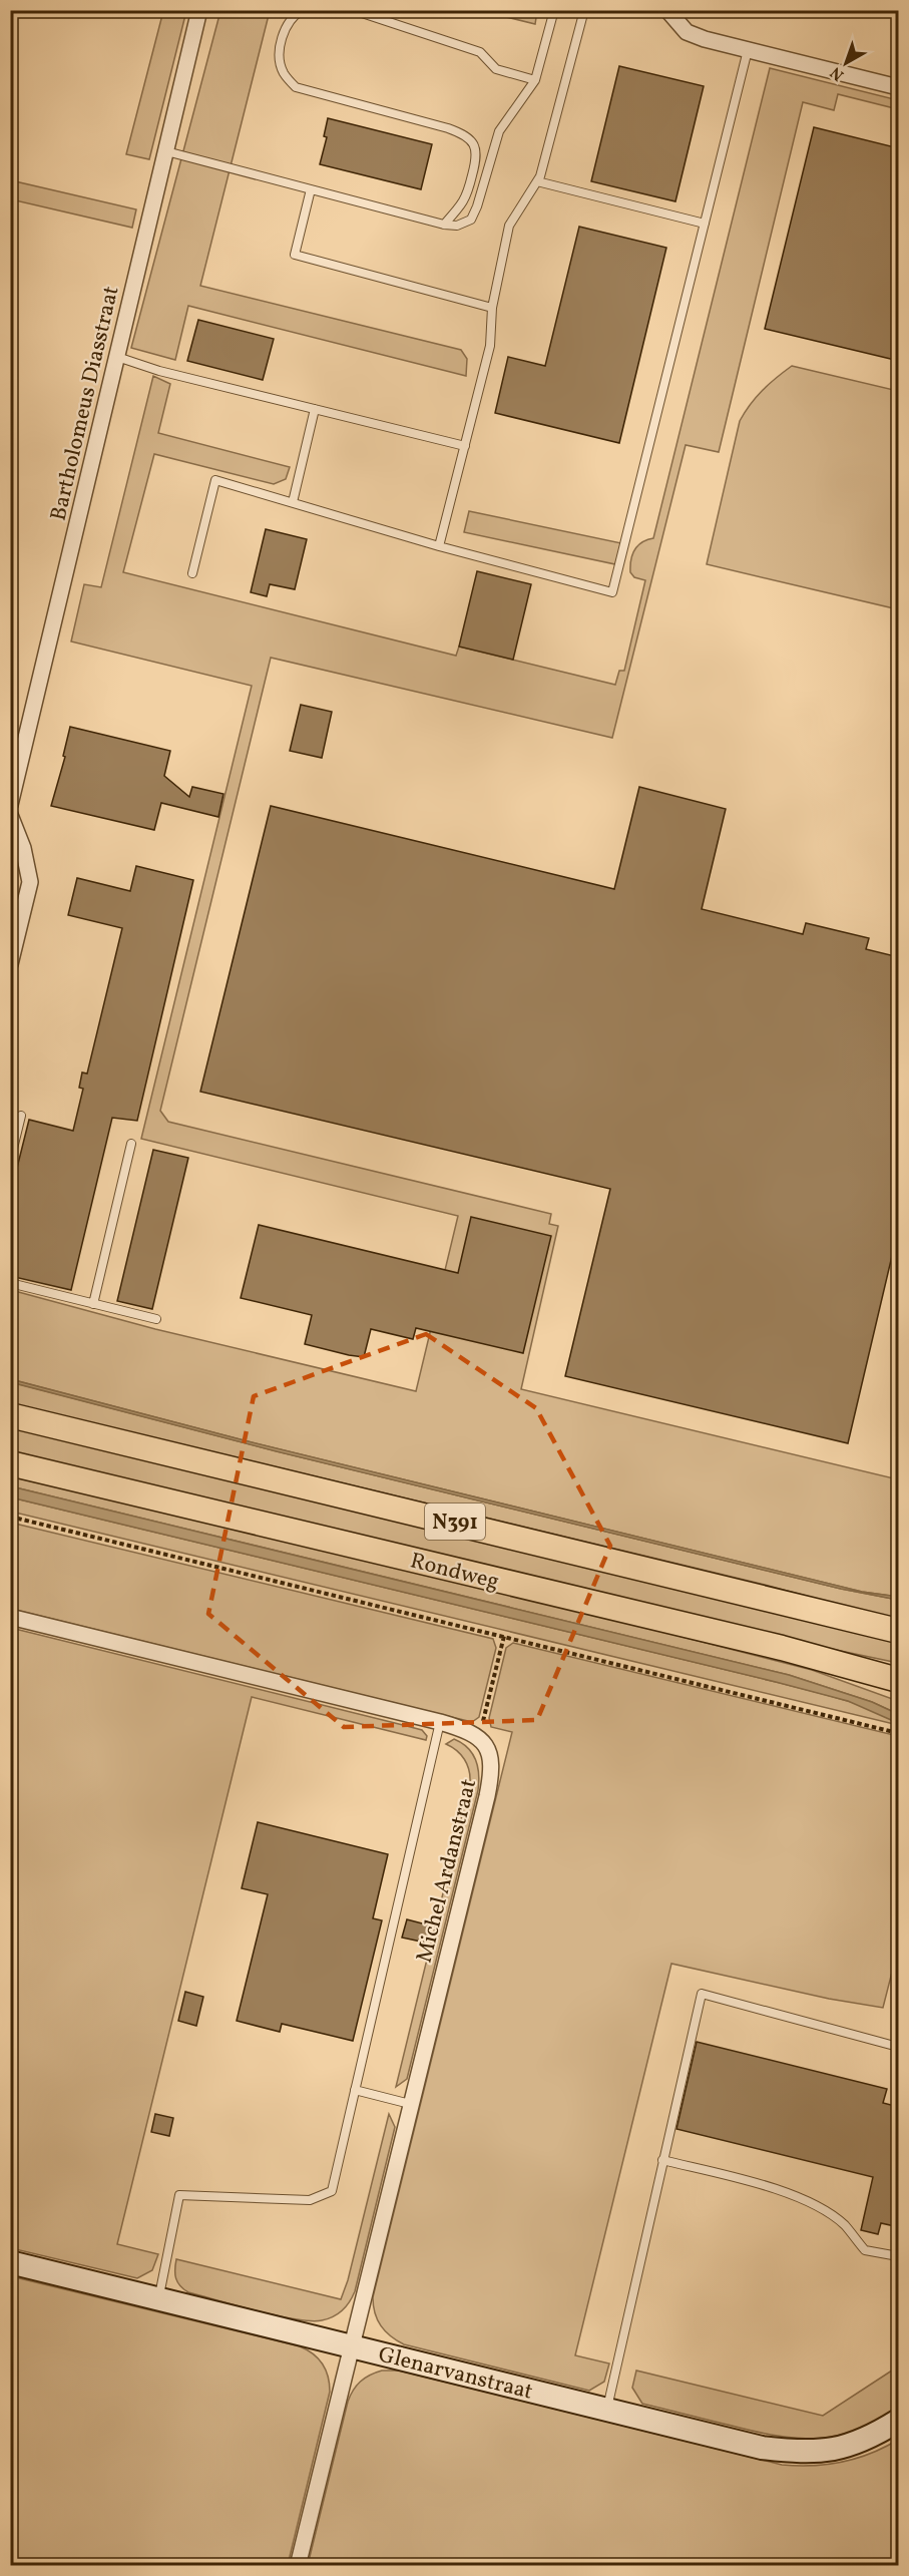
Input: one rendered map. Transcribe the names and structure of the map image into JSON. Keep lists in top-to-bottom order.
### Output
{
  "streets": {
    "main road": ["N391", "Rondweg"],
    "street": ["Bartholomeus Diasstraat", "Michel Ardanstraat", "Glenarvanstraat"]
  },
  "crossings": [
    ["Michel Ardanstraat", "Glenarvanstraat"]
  ],
  "north": "bottom left"
}
